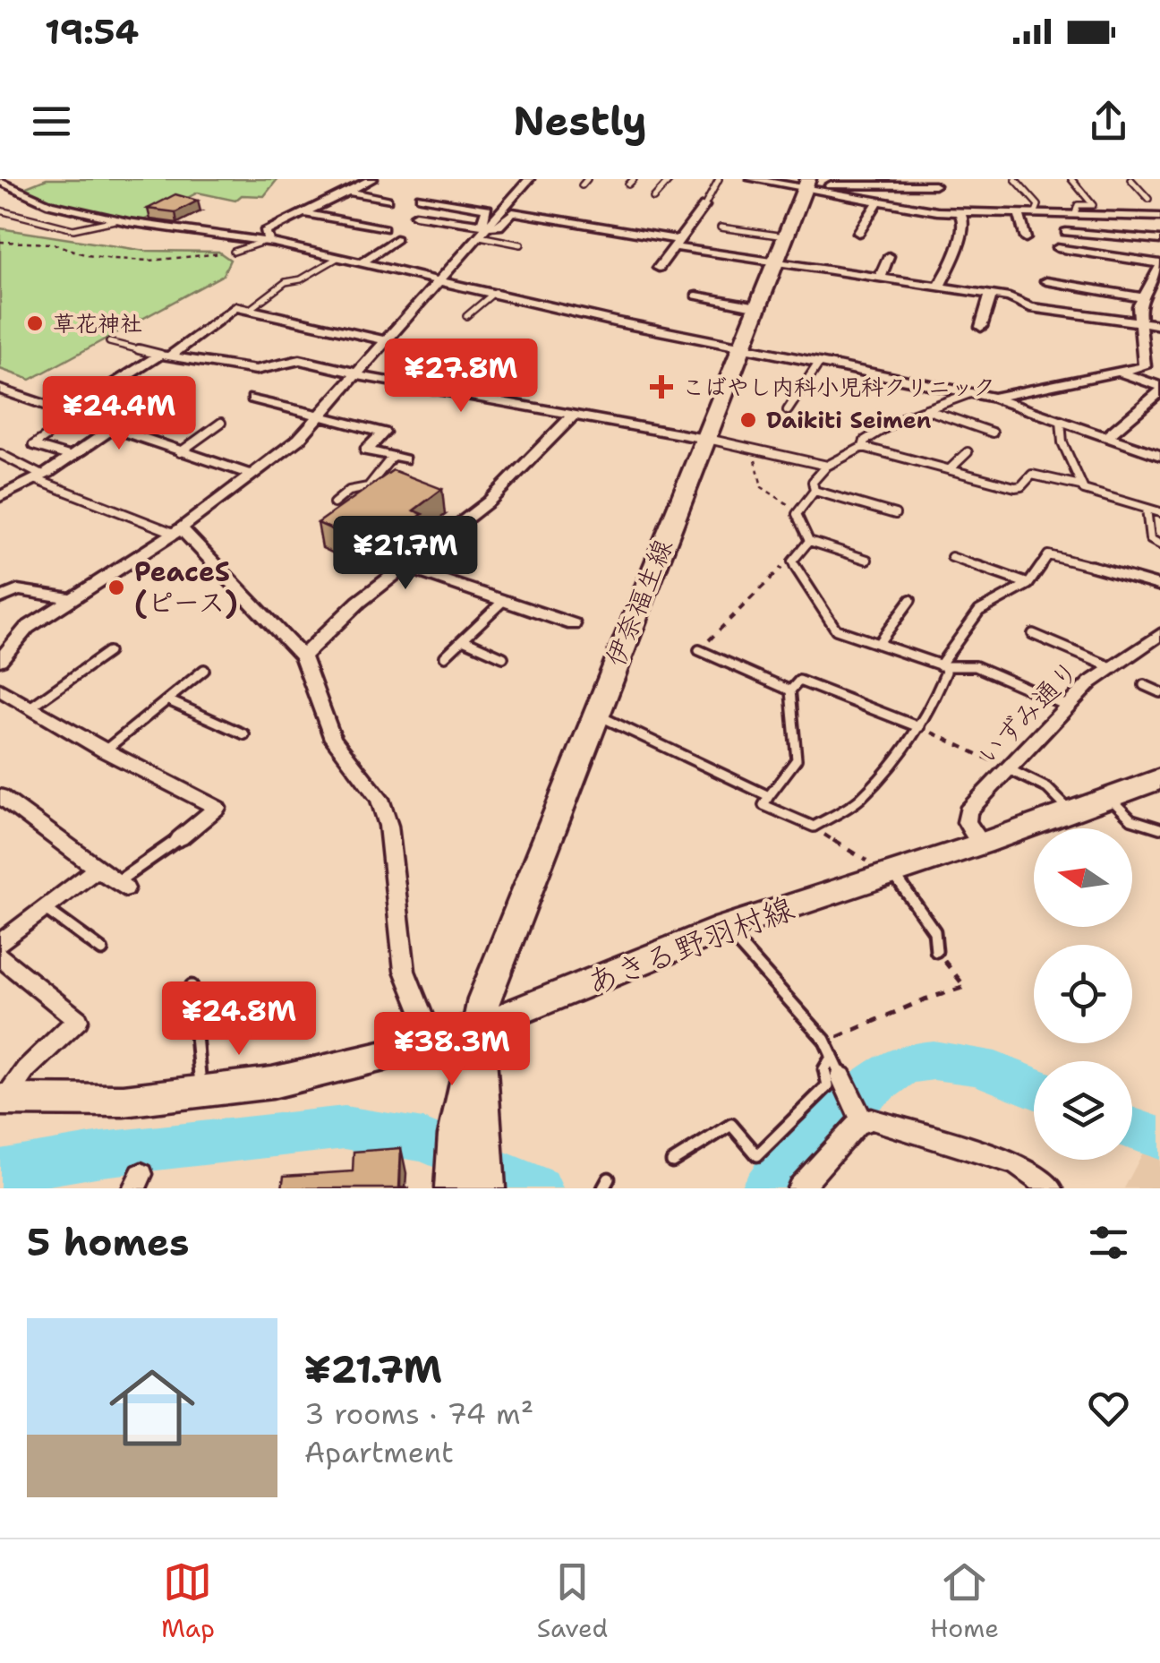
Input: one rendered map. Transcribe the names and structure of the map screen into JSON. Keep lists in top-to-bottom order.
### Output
{
  "streets": {
    "main road": ["伊奈福生線", "あきる野羽村線"],
    "street": ["いずみ通り"]
  },
  "crossings": [
    ["伊奈福生線", "あきる野羽村線"],
    ["いずみ通り", "あきる野羽村線"]
  ],
  "places": {
    "other": ["草花神社", "Daikiti Seimen", "PeaceS (ピース)"],
    "health": ["こばやし内科小児科クリニック"]
  },
  "north": "left",
  "page": {
    "status": "19:54",
    "header": "Nestly",
    "price": [
      "¥27.8M",
      "¥24.4M",
      "¥21.7M",
      "¥24.8M",
      "¥38.3M"
    ],
    "heading": "5 homes",
    "list": [
      {
        "name": "¥21.7M",
        "note": "3 rooms · 74 m² · Apartment"
      }
    ],
    "tabs": ["Map", "Saved", "Home"]
  }
}
